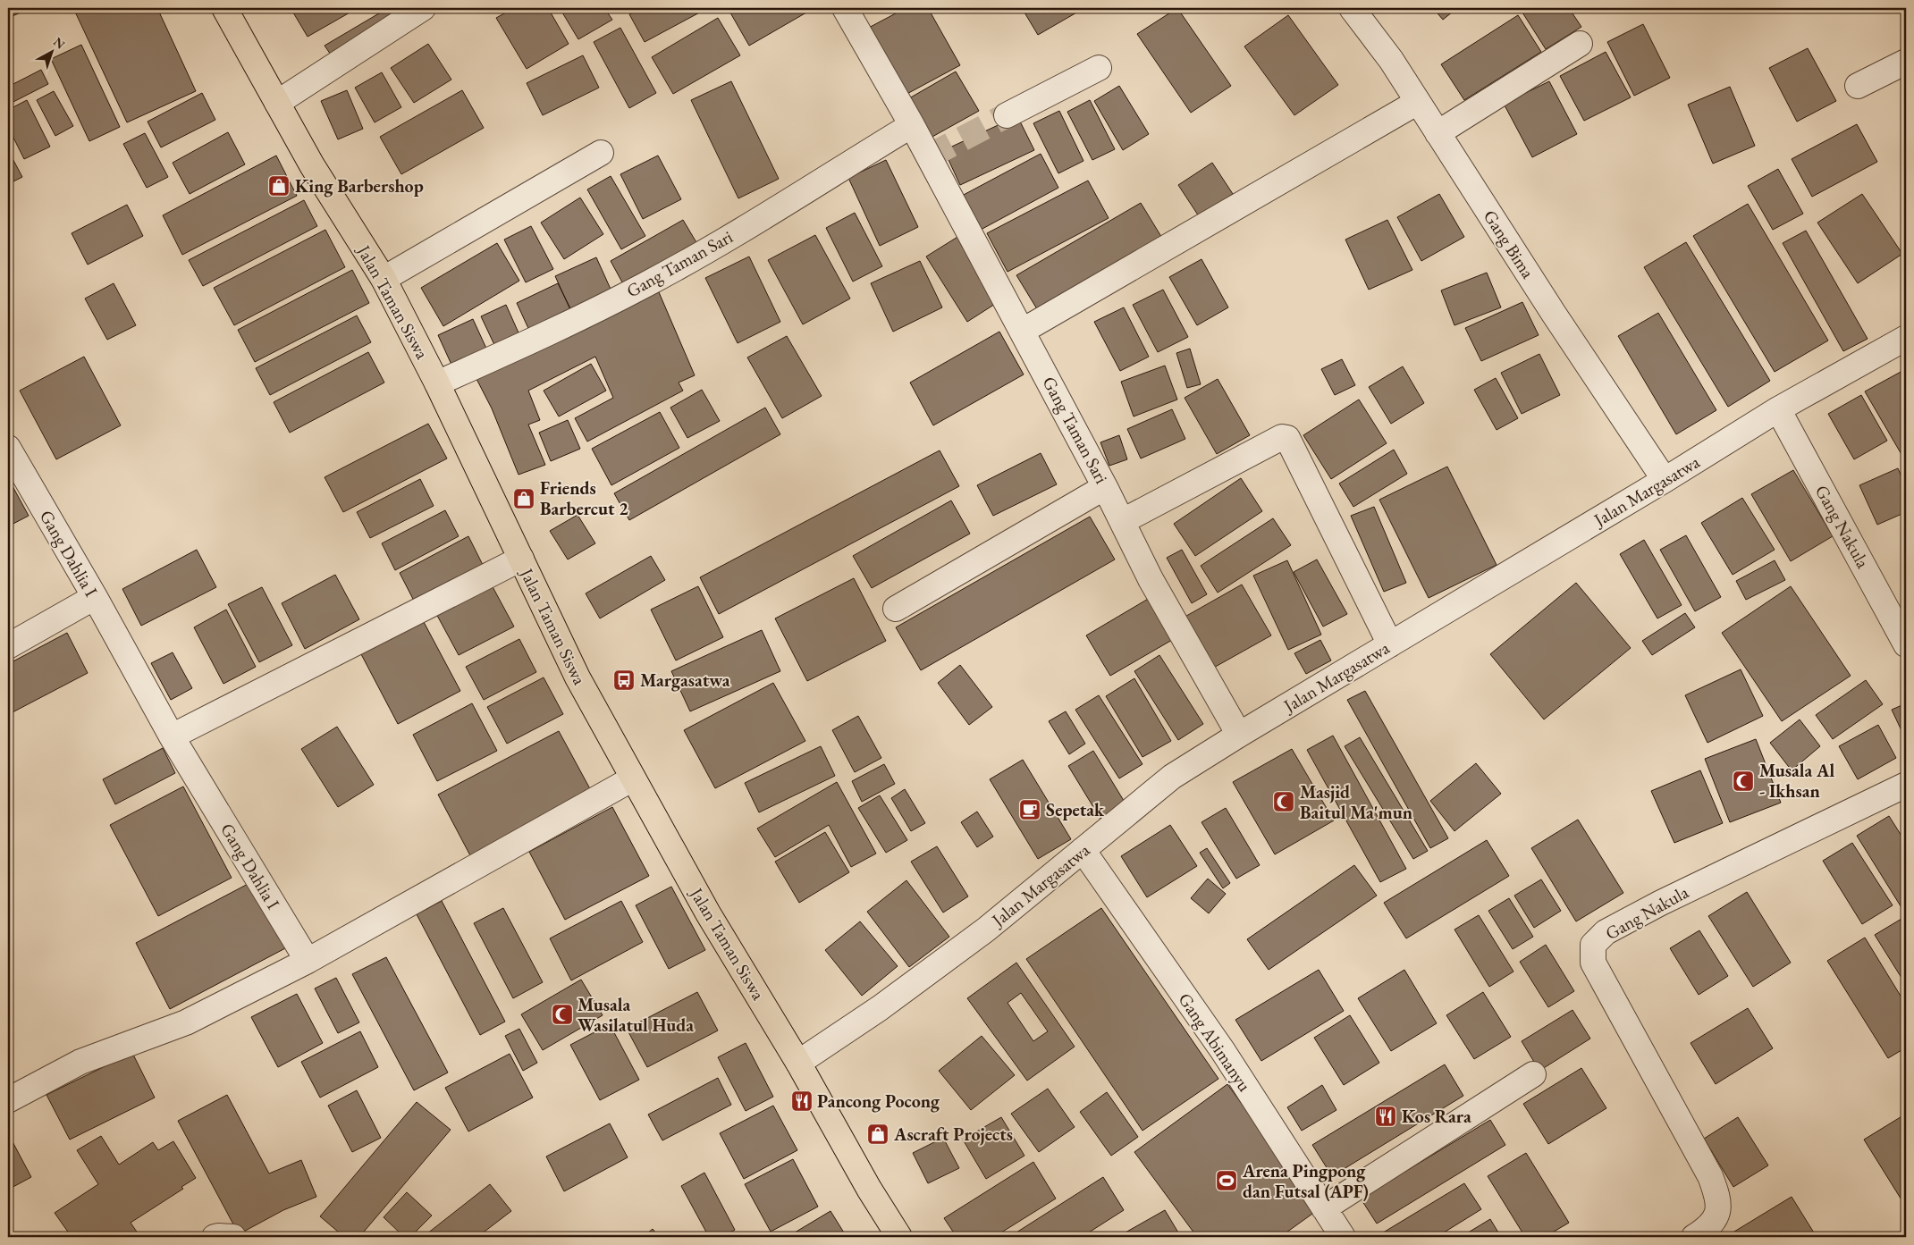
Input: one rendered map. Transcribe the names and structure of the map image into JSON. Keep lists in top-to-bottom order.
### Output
{
  "streets": {
    "main road": ["Jalan Taman Siswa"],
    "street": [
      "Gang Bima",
      "Gang Taman Sari",
      "Jalan Margasatwa",
      "Gang Nakula",
      "Gang Dahlia I",
      "Gang Abimanyu"
    ]
  },
  "crossings": [
    ["Gang Bima", "Jalan Margasatwa"],
    ["Gang Taman Sari", "Jalan Taman Siswa"],
    ["Gang Taman Sari", "Jalan Margasatwa"],
    ["Jalan Taman Siswa", "Jalan Margasatwa"],
    ["Jalan Margasatwa", "Gang Nakula"],
    ["Jalan Margasatwa", "Gang Abimanyu"]
  ],
  "places": {
    "shop": ["King Barbershop", "Friends Barbercut 2", "Ascraft Projects"],
    "bus stop": ["Margasatwa"],
    "mosque": ["Musala Al - Ikhsan", "Masjid Baitul Ma'mun", "Musala Wasilatul Huda"],
    "cafe": ["Sepetak"],
    "restaurant": ["Pancong Pocong", "Kos Rara"],
    "sports": ["Arena Pingpong dan Futsal (APF)"]
  },
  "north": "top right"
}
